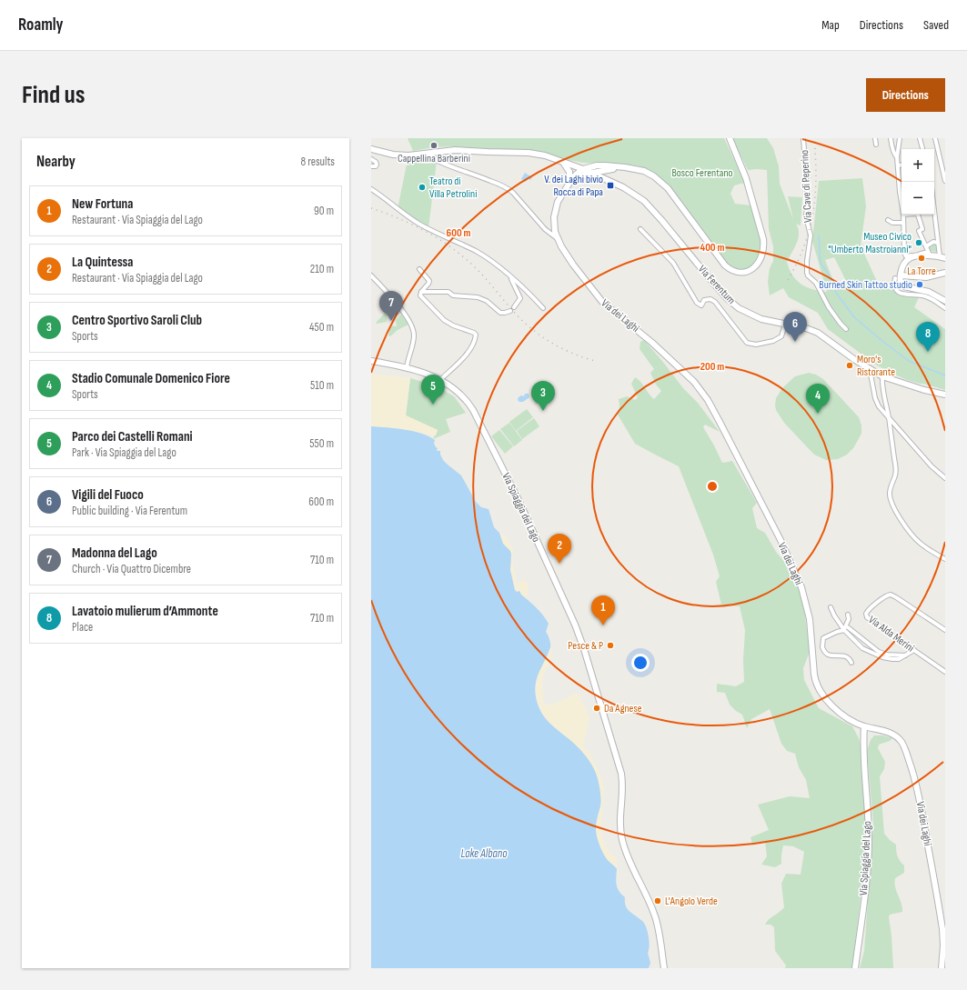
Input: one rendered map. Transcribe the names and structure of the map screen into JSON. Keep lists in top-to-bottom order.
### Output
{
  "streets": {
    "main road": ["Via Ferentum", "Via dei Laghi", "Via Spiaggia del Lago"],
    "street": ["Via Cave di Peperino", "Via Alda Merini"]
  },
  "crossings": [
    ["Via Ferentum", "Via dei Laghi"],
    ["Via dei Laghi", "Via Spiaggia del Lago"]
  ],
  "water": ["Lake Albano"],
  "parks": ["Bosco Ferentano"],
  "places": {
    "other": [
      "Cappellina Barberini",
      "Teatro di Villa Petrolini",
      "Museo Civico \"Umberto Mastroianni\"",
      "La Torre",
      "Burned Skin Tattoo studio",
      "Moro's Ristorante",
      "Pesce & P",
      "Da Agnese",
      "L'Angolo Verde"
    ],
    "transit": ["V. dei Laghi bivio Rocca di Papa"]
  },
  "page": {
    "header": "Roamly",
    "nav": ["Map", "Directions", "Saved"],
    "buttons": "Directions",
    "title": "Find us",
    "heading": ["Nearby", "8 results"],
    "map_buttons": ["+", "−"],
    "list": [
      {
        "mark": "1",
        "name": "New Fortuna",
        "note": "Restaurant · Via Spiaggia del Lago",
        "value": "90 m"
      },
      {
        "mark": "2",
        "name": "La Quintessa",
        "note": "Restaurant · Via Spiaggia del Lago",
        "value": "210 m"
      },
      {
        "mark": "3",
        "name": "Centro Sportivo Saroli Club",
        "note": "Sports",
        "value": "450 m"
      },
      {
        "mark": "4",
        "name": "Stadio Comunale Domenico Fiore",
        "note": "Sports",
        "value": "510 m"
      },
      {
        "mark": "5",
        "name": "Parco dei Castelli Romani",
        "note": "Park · Via Spiaggia del Lago",
        "value": "550 m"
      },
      {
        "mark": "6",
        "name": "Vigili del Fuoco",
        "note": "Public building · Via Ferentum",
        "value": "600 m"
      },
      {
        "mark": "7",
        "name": "Madonna del Lago",
        "note": "Church · Via Quattro Dicembre",
        "value": "710 m"
      },
      {
        "mark": "8",
        "name": "Lavatoio mulierum d’Ammonte",
        "note": "Place",
        "value": "710 m"
      }
    ],
    "pins": [
      "7",
      "6",
      "8",
      "5",
      "3",
      "4",
      "2",
      "1"
    ]
  },
  "rings": ["600 m", "400 m", "200 m"]
}
